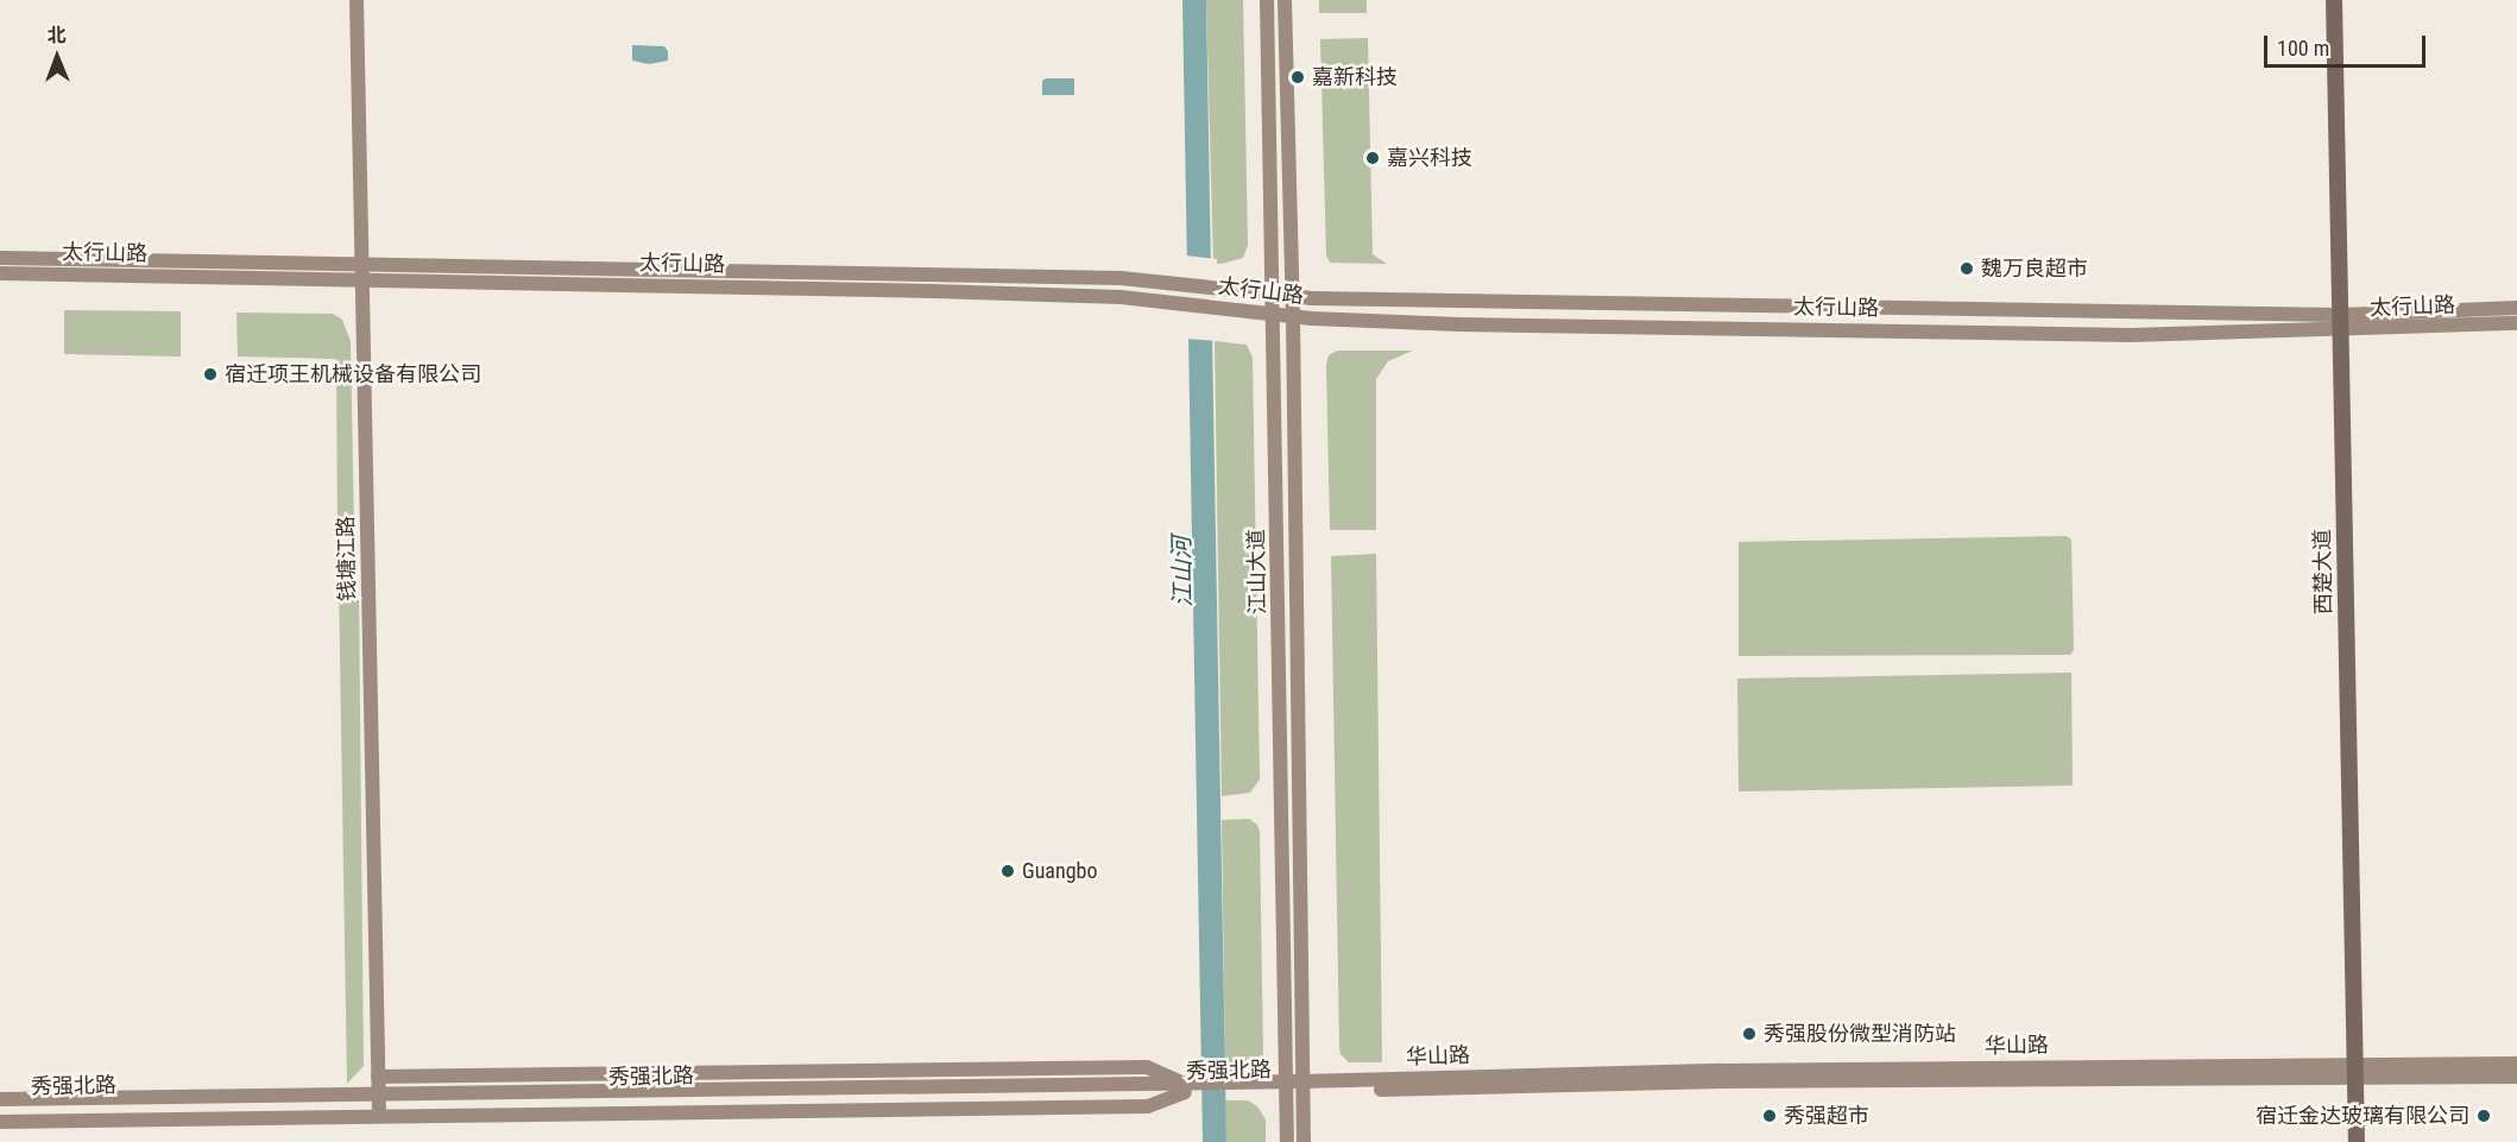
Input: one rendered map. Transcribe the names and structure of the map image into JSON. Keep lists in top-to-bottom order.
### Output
{
  "streets": {
    "main road": ["西楚大道"],
    "street": [
      "太行山路",
      "钱塘江路",
      "江山大道",
      "华山路",
      "秀强北路"
    ]
  },
  "crossings": [
    ["太行山路", "钱塘江路"],
    ["太行山路", "江山大道"],
    ["太行山路", "西楚大道"],
    ["钱塘江路", "秀强北路"],
    ["江山大道", "华山路"],
    ["江山大道", "秀强北路"],
    ["西楚大道", "华山路"],
    ["华山路", "秀强北路"]
  ],
  "water": ["江山河"],
  "places": [
    "嘉新科技",
    "嘉兴科技",
    "魏万良超市",
    "宿迁项王机械设备有限公司",
    "Guangbo",
    "秀强股份微型消防站",
    "秀强超市",
    "宿迁金达玻璃有限公司"
  ],
  "scale_bar": "100 m",
  "north": "top"
}
